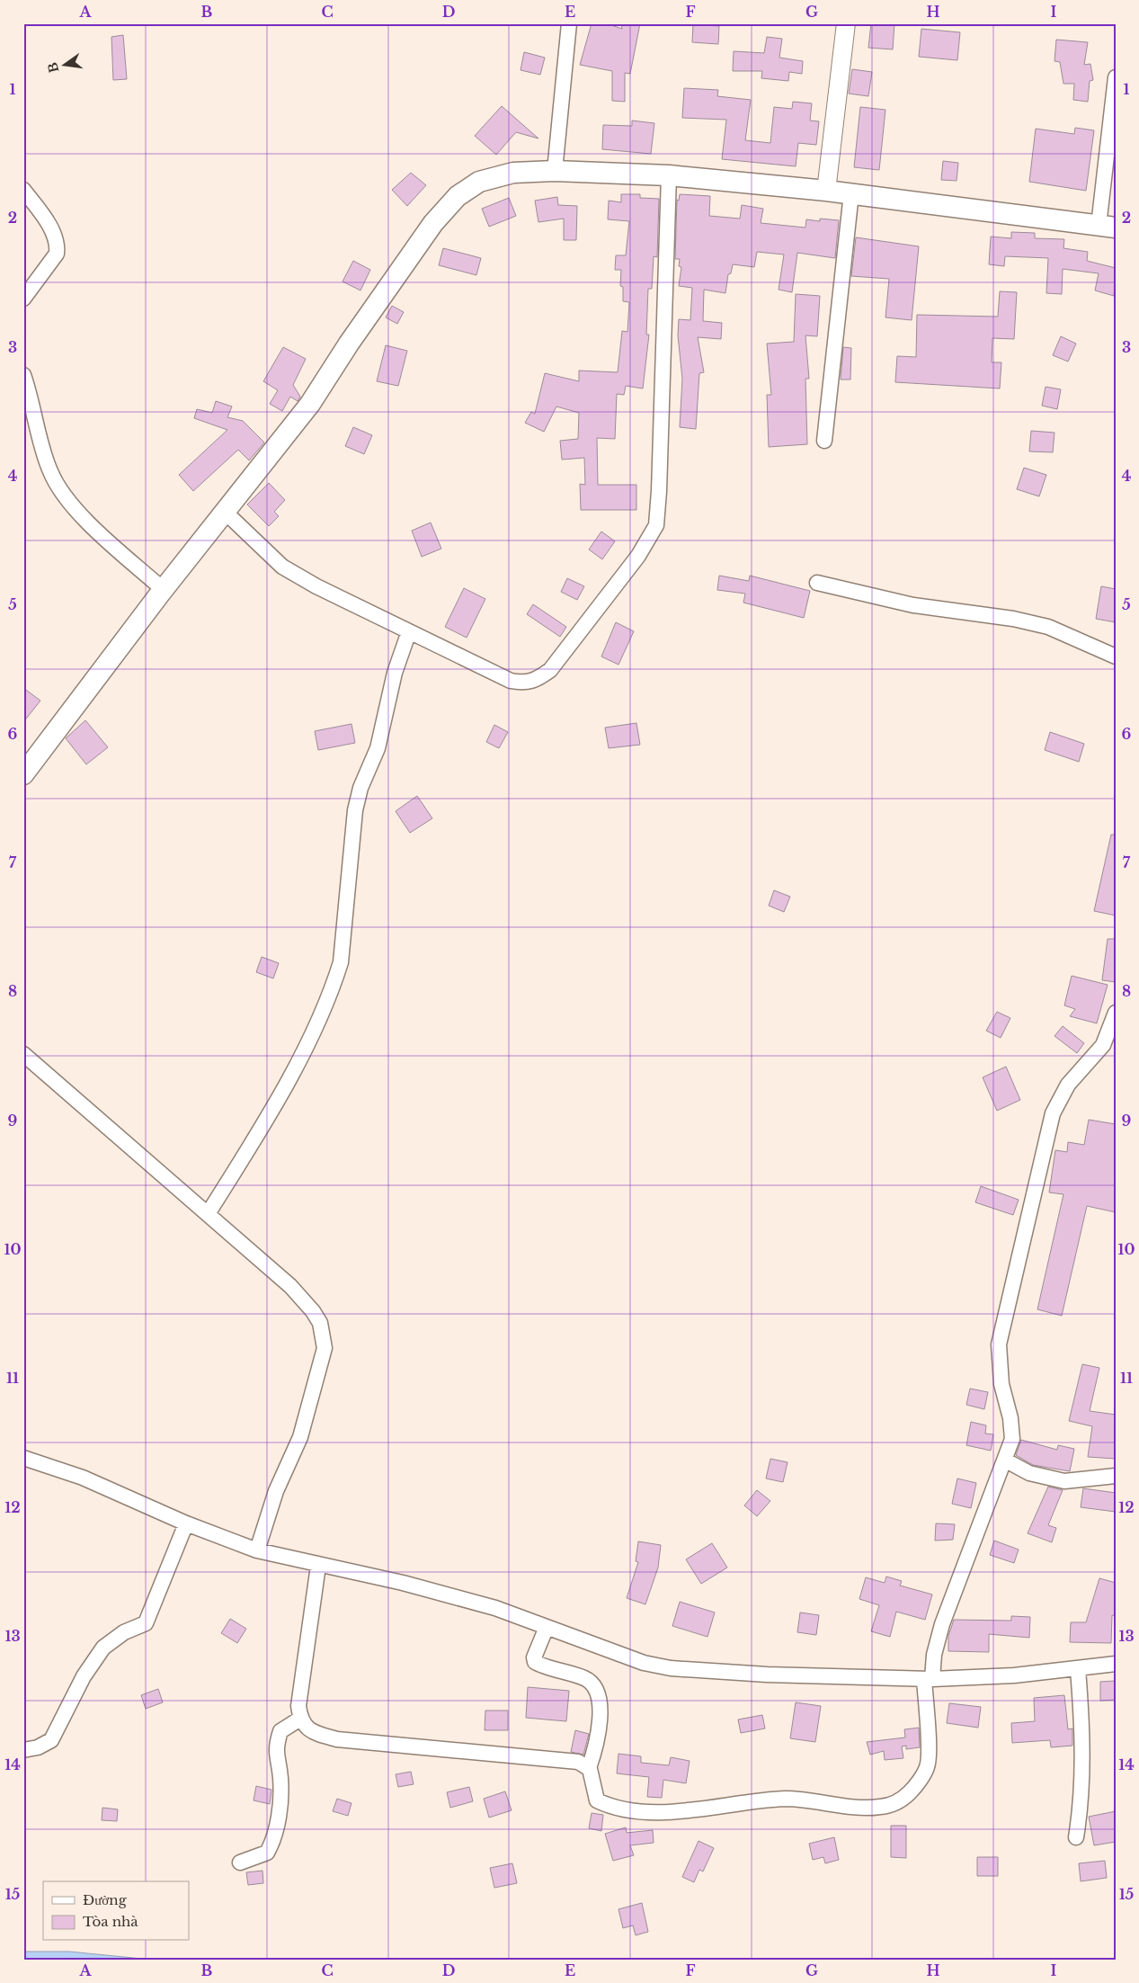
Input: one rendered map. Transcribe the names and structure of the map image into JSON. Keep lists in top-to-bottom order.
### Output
{
  "legend": ["Đường", "Tòa nhà"],
  "north": "left",
  "grid": {
    "columns": [
      "A",
      "B",
      "C",
      "D",
      "E",
      "F",
      "G",
      "H",
      "I"
    ],
    "rows": [
      "1",
      "2",
      "3",
      "4",
      "5",
      "6",
      "7",
      "8",
      "9",
      "10",
      "11",
      "12",
      "13",
      "14",
      "15"
    ]
  }
}
